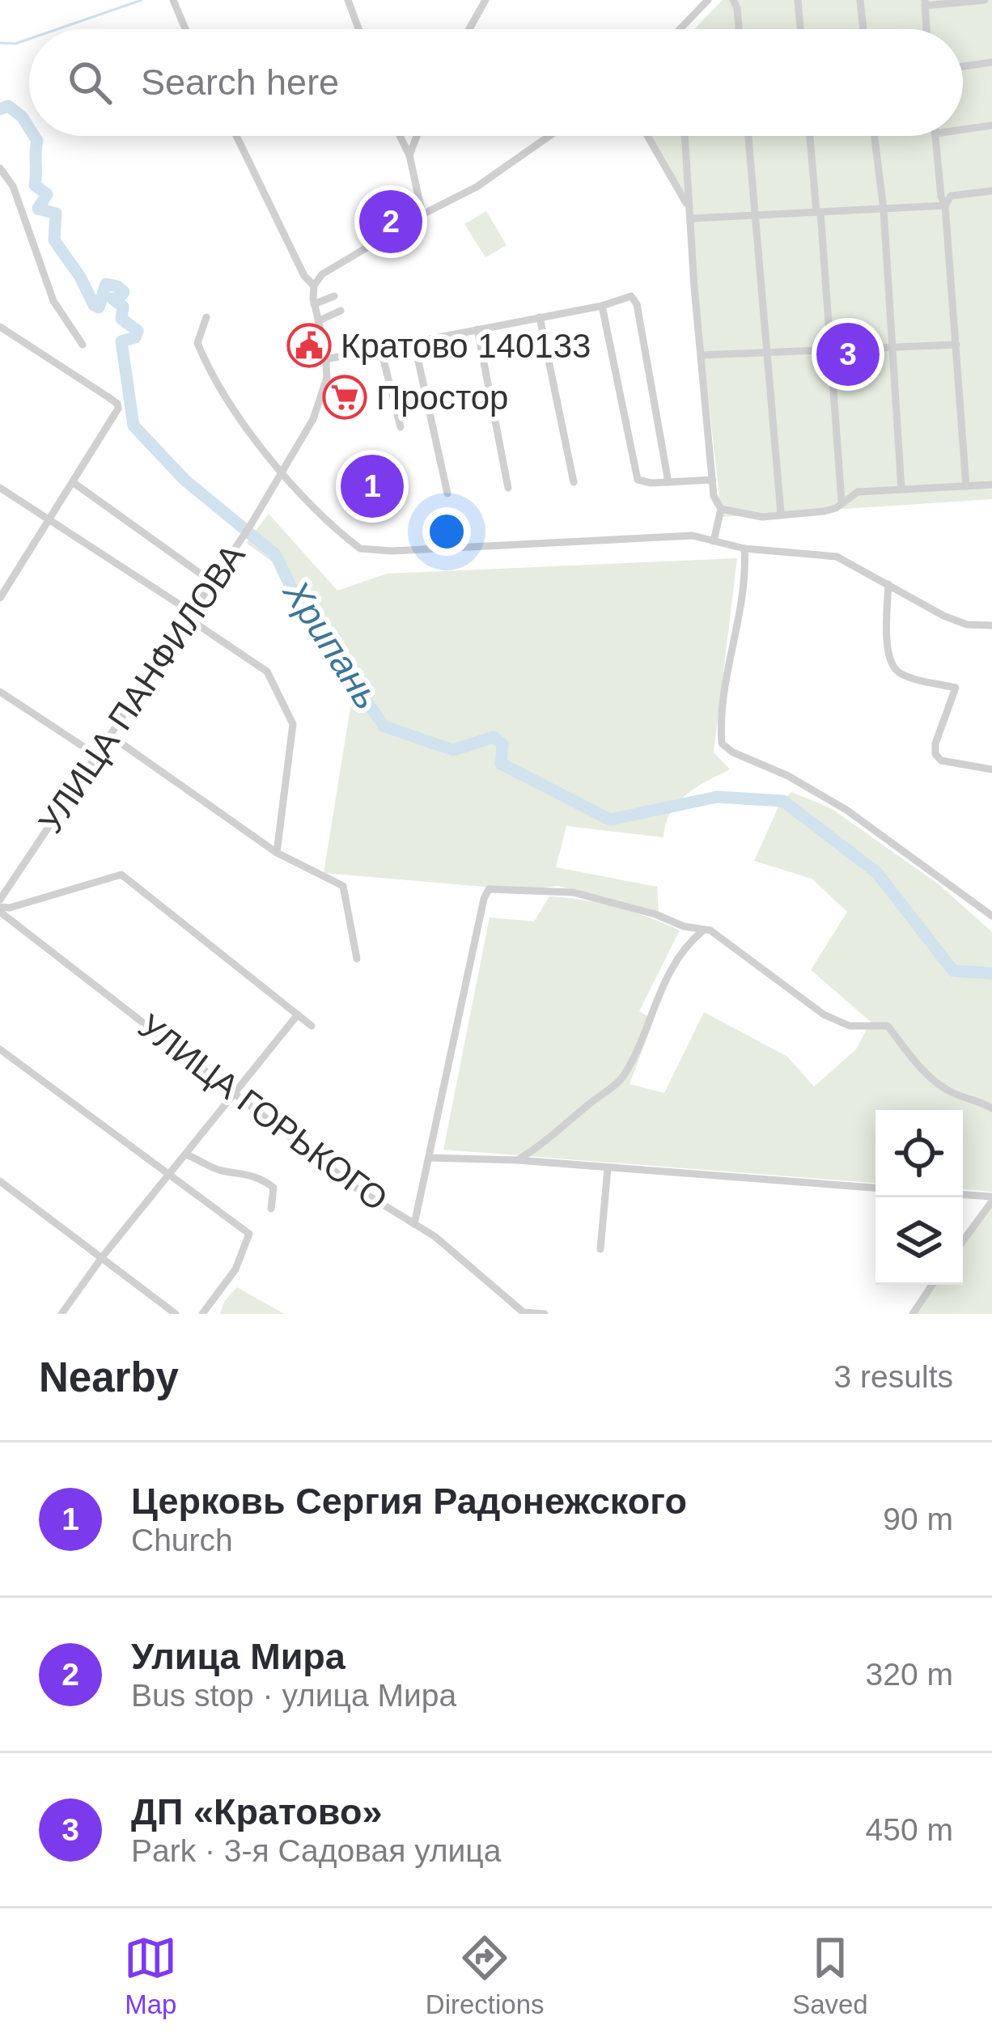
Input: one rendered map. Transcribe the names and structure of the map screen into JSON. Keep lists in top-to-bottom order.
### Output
{
  "streets": {
    "street": ["УЛИЦА ПАНФИЛОВА", "УЛИЦА ГОРЬКОГО"]
  },
  "crossings": [
    ["УЛИЦА ПАНФИЛОВА", "УЛИЦА ГОРЬКОГО"]
  ],
  "water": ["Хрипань"],
  "places": {
    "public building": ["Кратово 140133"],
    "supermarket": ["Простор"]
  },
  "page": {
    "search": "Search here",
    "pins": ["2", "3", "1"],
    "heading": ["Nearby", "3 results"],
    "list": [
      {
        "mark": "1",
        "name": "Церковь Сергия Радонежского",
        "note": "Church",
        "value": "90 m"
      },
      {
        "mark": "2",
        "name": "Улица Мира",
        "note": "Bus stop · улица Мира",
        "value": "320 m"
      },
      {
        "mark": "3",
        "name": "ДП «Кратово»",
        "note": "Park · 3-я Садовая улица",
        "value": "450 m"
      }
    ],
    "nav": ["Map", "Directions", "Saved"]
  }
}
